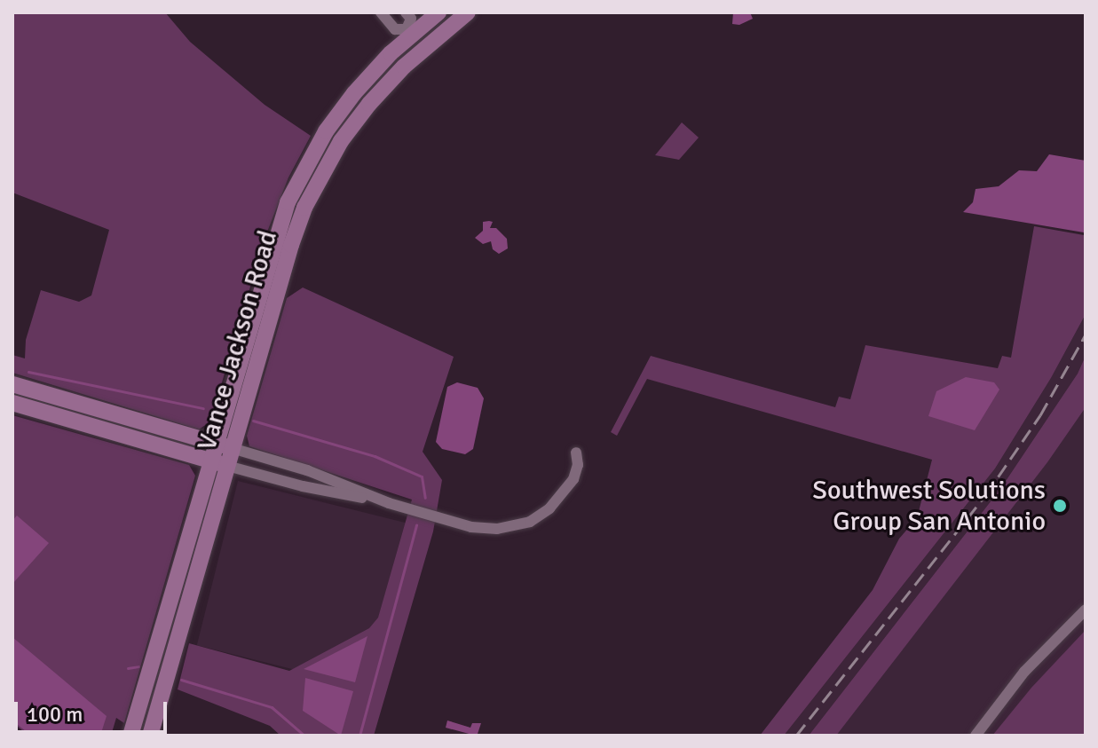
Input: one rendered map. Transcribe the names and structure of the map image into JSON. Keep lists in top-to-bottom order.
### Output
{
  "streets": {
    "main road": ["Vance Jackson Road"]
  },
  "places": ["Southwest Solutions Group San Antonio"],
  "scale_bar": "100 m"
}
